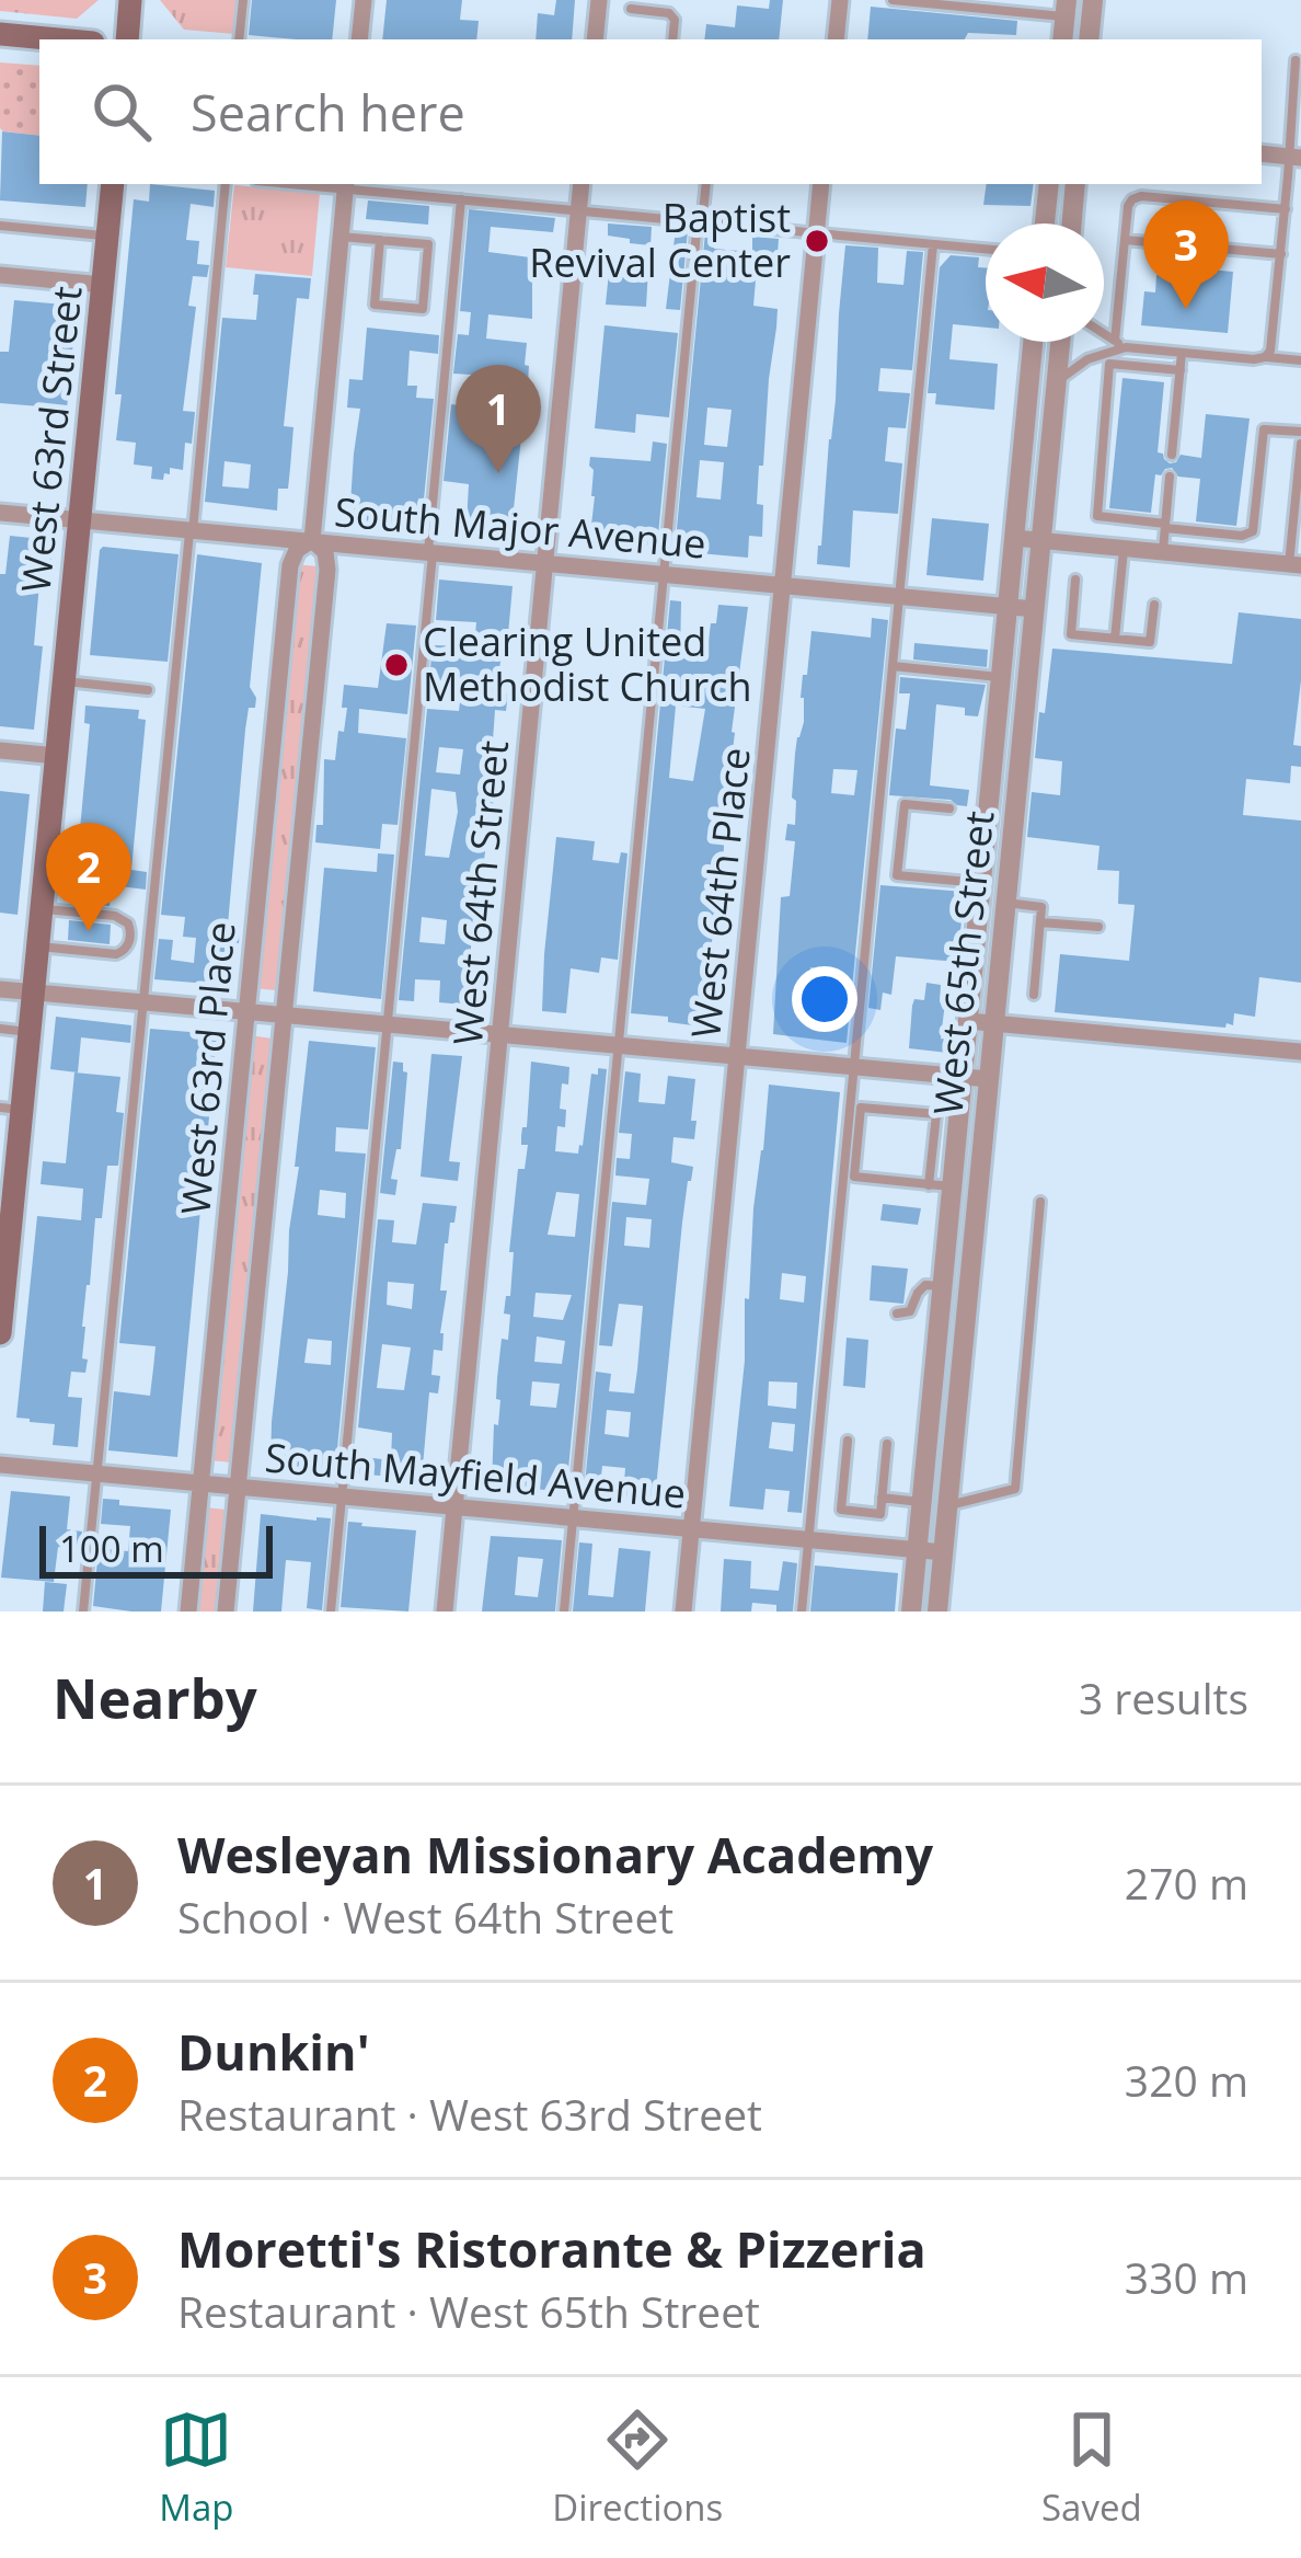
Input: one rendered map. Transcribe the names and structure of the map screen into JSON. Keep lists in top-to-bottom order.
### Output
{
  "streets": {
    "main road": ["West 63rd Street"],
    "street": [
      "South Major Avenue",
      "West 64th Street",
      "West 64th Place",
      "West 65th Street",
      "West 63rd Place",
      "South Mayfield Avenue"
    ]
  },
  "crossings": [
    ["West 63rd Street", "South Major Avenue"],
    ["South Major Avenue", "West 64th Street"],
    ["South Major Avenue", "West 64th Place"],
    ["South Major Avenue", "West 65th Street"],
    ["South Major Avenue", "West 63rd Place"],
    ["West 64th Street", "South Mayfield Avenue"],
    ["West 64th Place", "South Mayfield Avenue"],
    ["West 65th Street", "South Mayfield Avenue"],
    ["West 63rd Place", "South Mayfield Avenue"]
  ],
  "places": ["Baptist Revival Center", "Clearing United Methodist Church"],
  "scale_bar": "100 m",
  "north": "left",
  "page": {
    "search": "Search here",
    "pins": ["3", "1", "2"],
    "scale": "100 m",
    "heading": ["Nearby", "3 results"],
    "list": [
      {
        "mark": "1",
        "name": "Wesleyan Missionary Academy",
        "note": "School · West 64th Street",
        "value": "270 m"
      },
      {
        "mark": "2",
        "name": "Dunkin'",
        "note": "Restaurant · West 63rd Street",
        "value": "320 m"
      },
      {
        "mark": "3",
        "name": "Moretti's Ristorante & Pizzeria",
        "note": "Restaurant · West 65th Street",
        "value": "330 m"
      }
    ],
    "nav": ["Map", "Directions", "Saved"]
  }
}
